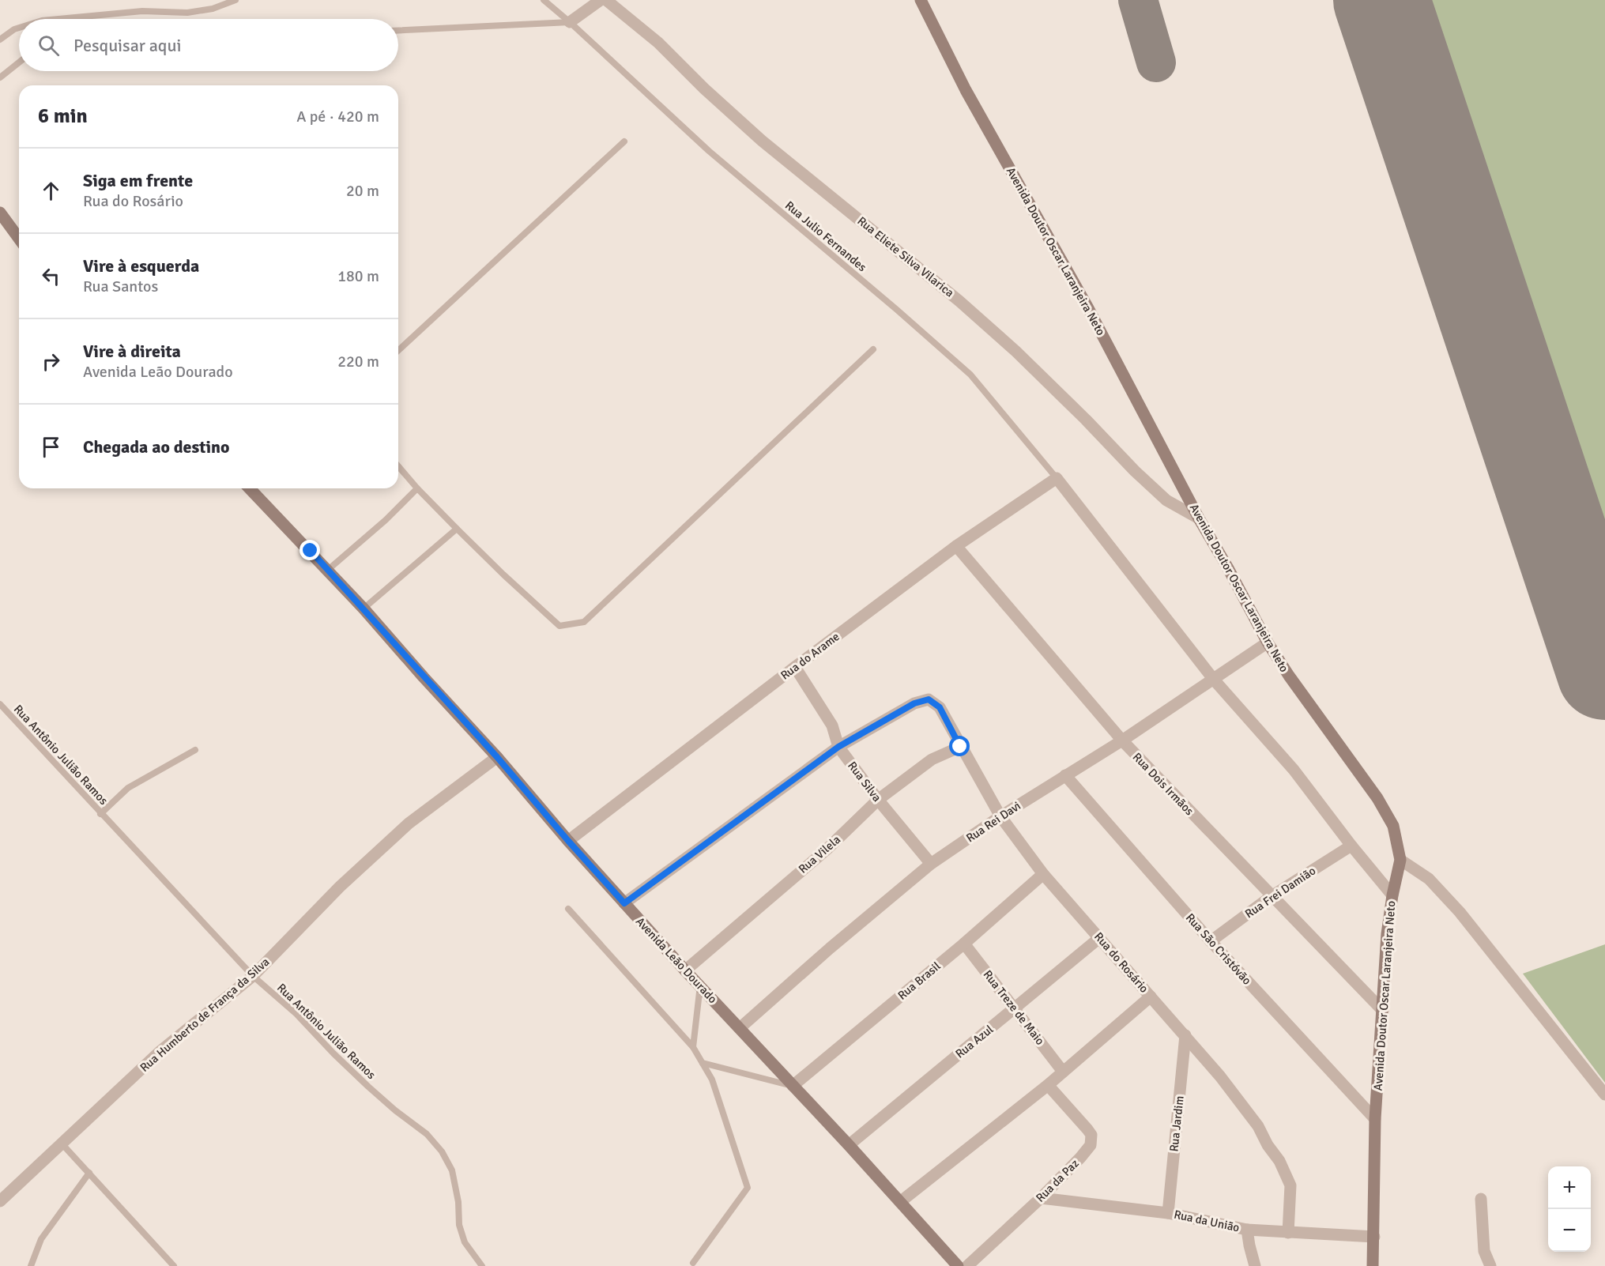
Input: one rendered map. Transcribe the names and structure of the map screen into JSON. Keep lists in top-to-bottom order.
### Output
{
  "streets": {
    "street": [
      "Avenida Doutor Oscar Laranjeira Neto",
      "Rua Eliete Silva Vilarica",
      "Rua do Arame",
      "Rua Silva",
      "Rua Dois Irmãos",
      "Rua Rei Davi",
      "Rua Vilela",
      "Rua Frei Damião",
      "Rua São Cristóvão",
      "Avenida Leão Dourado",
      "Rua do Rosário",
      "Rua Brasil",
      "Rua Treze de Maio",
      "Rua Humberto de França da Silva",
      "Rua Azul",
      "Rua Jardim",
      "Rua da Paz",
      "Rua da União"
    ],
    "lane": ["Rua Julio Fernandes", "Rua Antônio Julião Ramos"]
  },
  "crossings": [
    ["Rua Julio Fernandes", "Rua do Arame"],
    ["Avenida Doutor Oscar Laranjeira Neto", "Rua Eliete Silva Vilarica"],
    ["Avenida Doutor Oscar Laranjeira Neto", "Rua Dois Irmãos"],
    ["Avenida Doutor Oscar Laranjeira Neto", "Rua Rei Davi"],
    ["Avenida Doutor Oscar Laranjeira Neto", "Rua São Cristóvão"],
    ["Avenida Doutor Oscar Laranjeira Neto", "Rua da União"],
    ["Rua do Arame", "Rua Silva"],
    ["Rua do Arame", "Rua Dois Irmãos"],
    ["Rua do Arame", "Avenida Leão Dourado"],
    ["Rua Antônio Julião Ramos", "Rua Humberto de França da Silva"],
    ["Rua Silva", "Rua Rei Davi"],
    ["Rua Silva", "Rua Vilela"],
    ["Rua Silva", "Rua do Rosário"],
    ["Rua Dois Irmãos", "Rua Rei Davi"],
    ["Rua Dois Irmãos", "Rua Frei Damião"],
    ["Rua Rei Davi", "Rua São Cristóvão"],
    ["Rua Rei Davi", "Avenida Leão Dourado"],
    ["Rua Rei Davi", "Rua do Rosário"],
    ["Rua Vilela", "Avenida Leão Dourado"],
    ["Rua Vilela", "Rua do Rosário"],
    ["Rua Frei Damião", "Rua São Cristóvão"],
    ["Avenida Leão Dourado", "Rua Brasil"],
    ["Avenida Leão Dourado", "Rua Humberto de França da Silva"],
    ["Avenida Leão Dourado", "Rua Azul"],
    ["Rua do Rosário", "Rua Brasil"],
    ["Rua do Rosário", "Rua Azul"],
    ["Rua do Rosário", "Rua Jardim"],
    ["Rua do Rosário", "Rua da União"],
    ["Rua Brasil", "Rua Treze de Maio"],
    ["Rua Treze de Maio", "Rua Azul"],
    ["Rua Jardim", "Rua da União"],
    ["Rua da Paz", "Rua da União"]
  ],
  "page": {
    "search": "Pesquisar aqui",
    "heading": ["6 min", "A pé · 420 m"],
    "list": [
      ["Siga em frente", "Rua do Rosário", "20 m"],
      ["Vire à esquerda", "Rua Santos", "180 m"],
      ["Vire à direita", "Avenida Leão Dourado", "220 m"],
      "Chegada ao destino"
    ],
    "map_buttons": ["+", "−"]
  }
}
